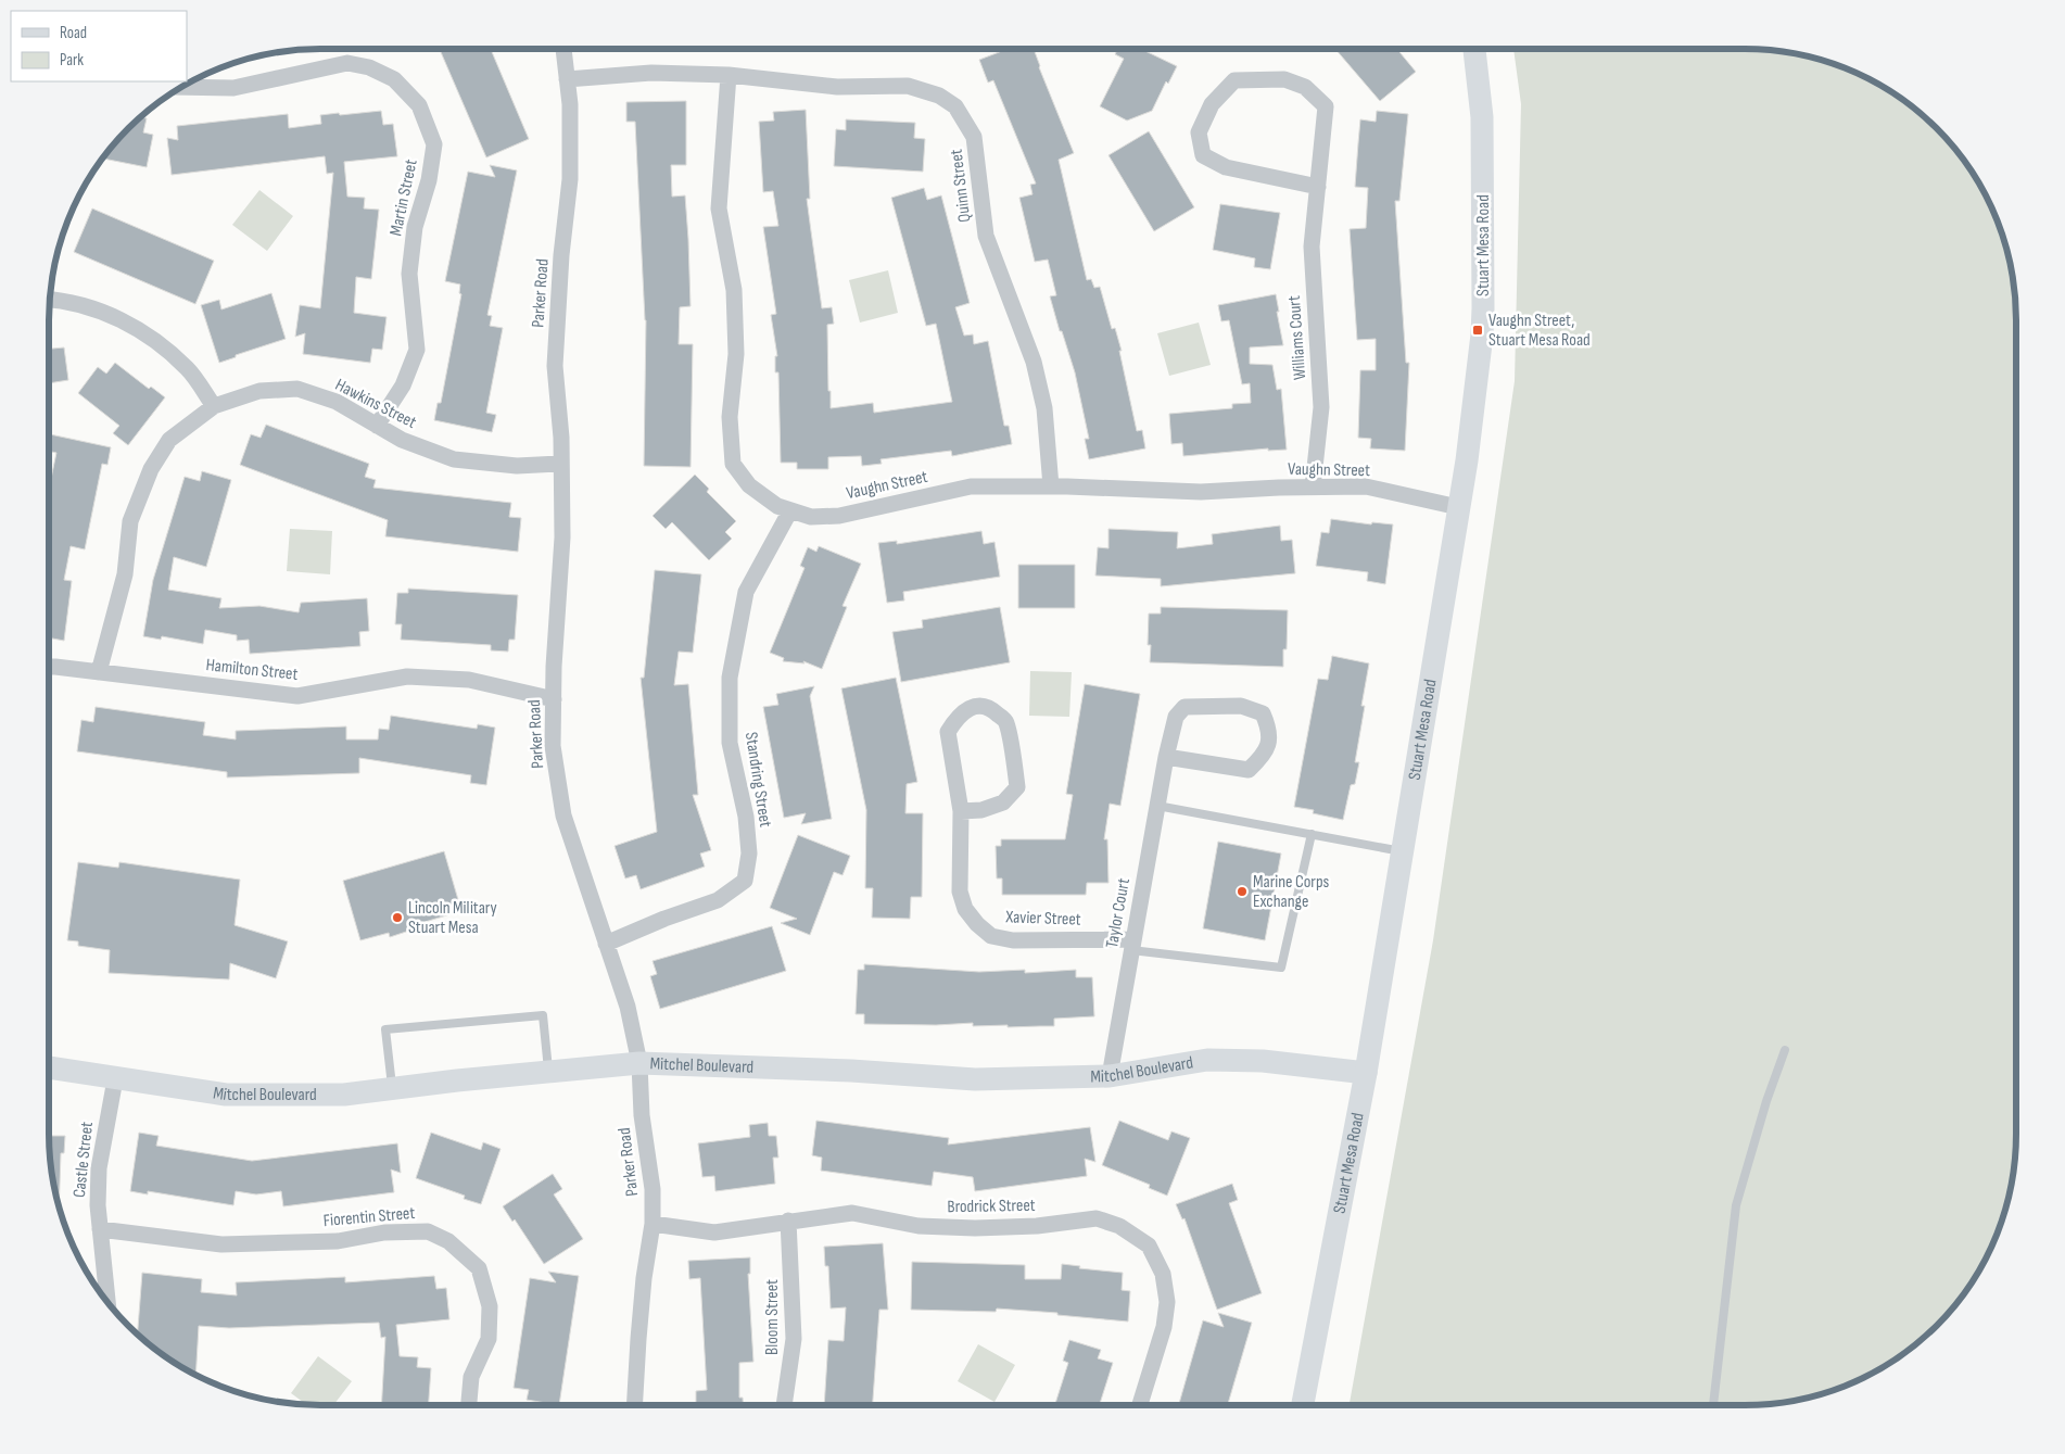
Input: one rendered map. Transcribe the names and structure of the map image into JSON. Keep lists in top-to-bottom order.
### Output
{
  "streets": {
    "main road": ["Stuart Mesa Road", "Mitchel Boulevard"],
    "street": [
      "Quinn Street",
      "Martin Street",
      "Parker Road",
      "Williams Court",
      "Hawkins Street",
      "Vaughn Street",
      "Hamilton Street",
      "Standring Street",
      "Taylor Court",
      "Xavier Street",
      "Castle Street",
      "Brodrick Street",
      "Fiorentin Street",
      "Bloom Street"
    ]
  },
  "crossings": [
    ["Quinn Street", "Parker Road"],
    ["Quinn Street", "Vaughn Street"],
    ["Martin Street", "Hawkins Street"],
    ["Stuart Mesa Road", "Vaughn Street"],
    ["Stuart Mesa Road", "Mitchel Boulevard"],
    ["Parker Road", "Hawkins Street"],
    ["Parker Road", "Hamilton Street"],
    ["Parker Road", "Standring Street"],
    ["Parker Road", "Mitchel Boulevard"],
    ["Parker Road", "Brodrick Street"],
    ["Williams Court", "Vaughn Street"],
    ["Hawkins Street", "Hamilton Street"],
    ["Vaughn Street", "Standring Street"],
    ["Taylor Court", "Xavier Street"],
    ["Taylor Court", "Mitchel Boulevard"],
    ["Mitchel Boulevard", "Castle Street"],
    ["Castle Street", "Fiorentin Street"],
    ["Brodrick Street", "Bloom Street"]
  ],
  "places": {
    "transit": ["Vaughn Street, Stuart Mesa Road"],
    "other": ["Marine Corps Exchange", "Lincoln Military Stuart Mesa"]
  },
  "legend": ["Road", "Park"]
}
